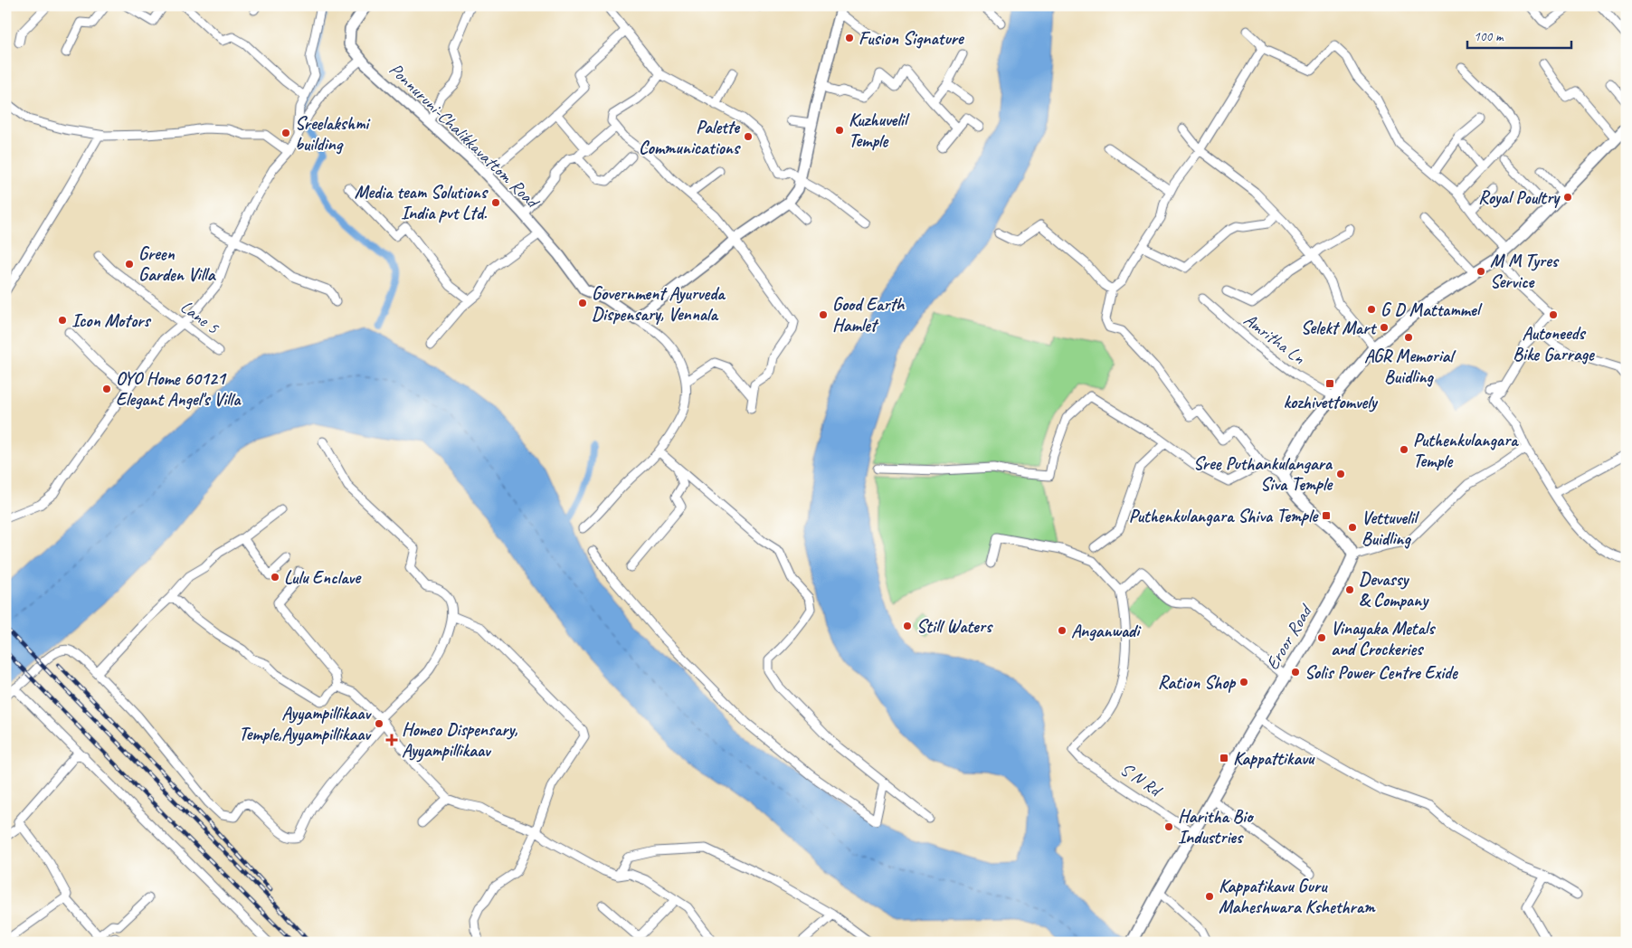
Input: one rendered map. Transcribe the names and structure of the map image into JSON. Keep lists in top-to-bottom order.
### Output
{
  "streets": {
    "main road": ["Eroor Road"],
    "street": [
      "Ponnuruni-Chalikkavattom Road",
      "Lane 5",
      "Amritha Ln",
      "S N Rd"
    ]
  },
  "crossings": [
    ["Eroor Road", "S N Rd"]
  ],
  "places": {
    "other": [
      "Fusion Signature",
      "Kuzhuvelil Temple",
      "Sreelakshmi building",
      "Palette Communications",
      "Royal Poultry",
      "Media team Solutions India pvt Ltd.",
      "Green Garden Villa",
      "M M Tyres Service",
      "Government Ayurveda Dispensary, Vennala",
      "G D Mattammel",
      "Good Earth Hamlet",
      "Autoneeds Bike Garrage",
      "Icon Motors",
      "Selekt Mart",
      "AGR Memorial Buidling",
      "OYO Home 60121 Elegant Angel's Villa",
      "Puthenkulangara Temple",
      "Sree Puthankulangara Siva Temple",
      "Vettuvelil Buidling",
      "Lulu Enclave",
      "Devassy & Company",
      "Still Waters",
      "Anganwadi",
      "Vinayaka Metals and Crockeries",
      "Solis Power Centre Exide",
      "Ration Shop",
      "Ayyampillikaav Temple,Ayyampillikaav",
      "Haritha Bio Industries",
      "Kappatikavu Guru Maheshwara Kshethram"
    ],
    "transit": ["kozhivettomvely", "Puthenkulangara Shiva Temple", "Kappattikavu"],
    "health": ["Homeo Dispensary, Ayyampillikaav"]
  },
  "scale_bar": "100 m"
}
